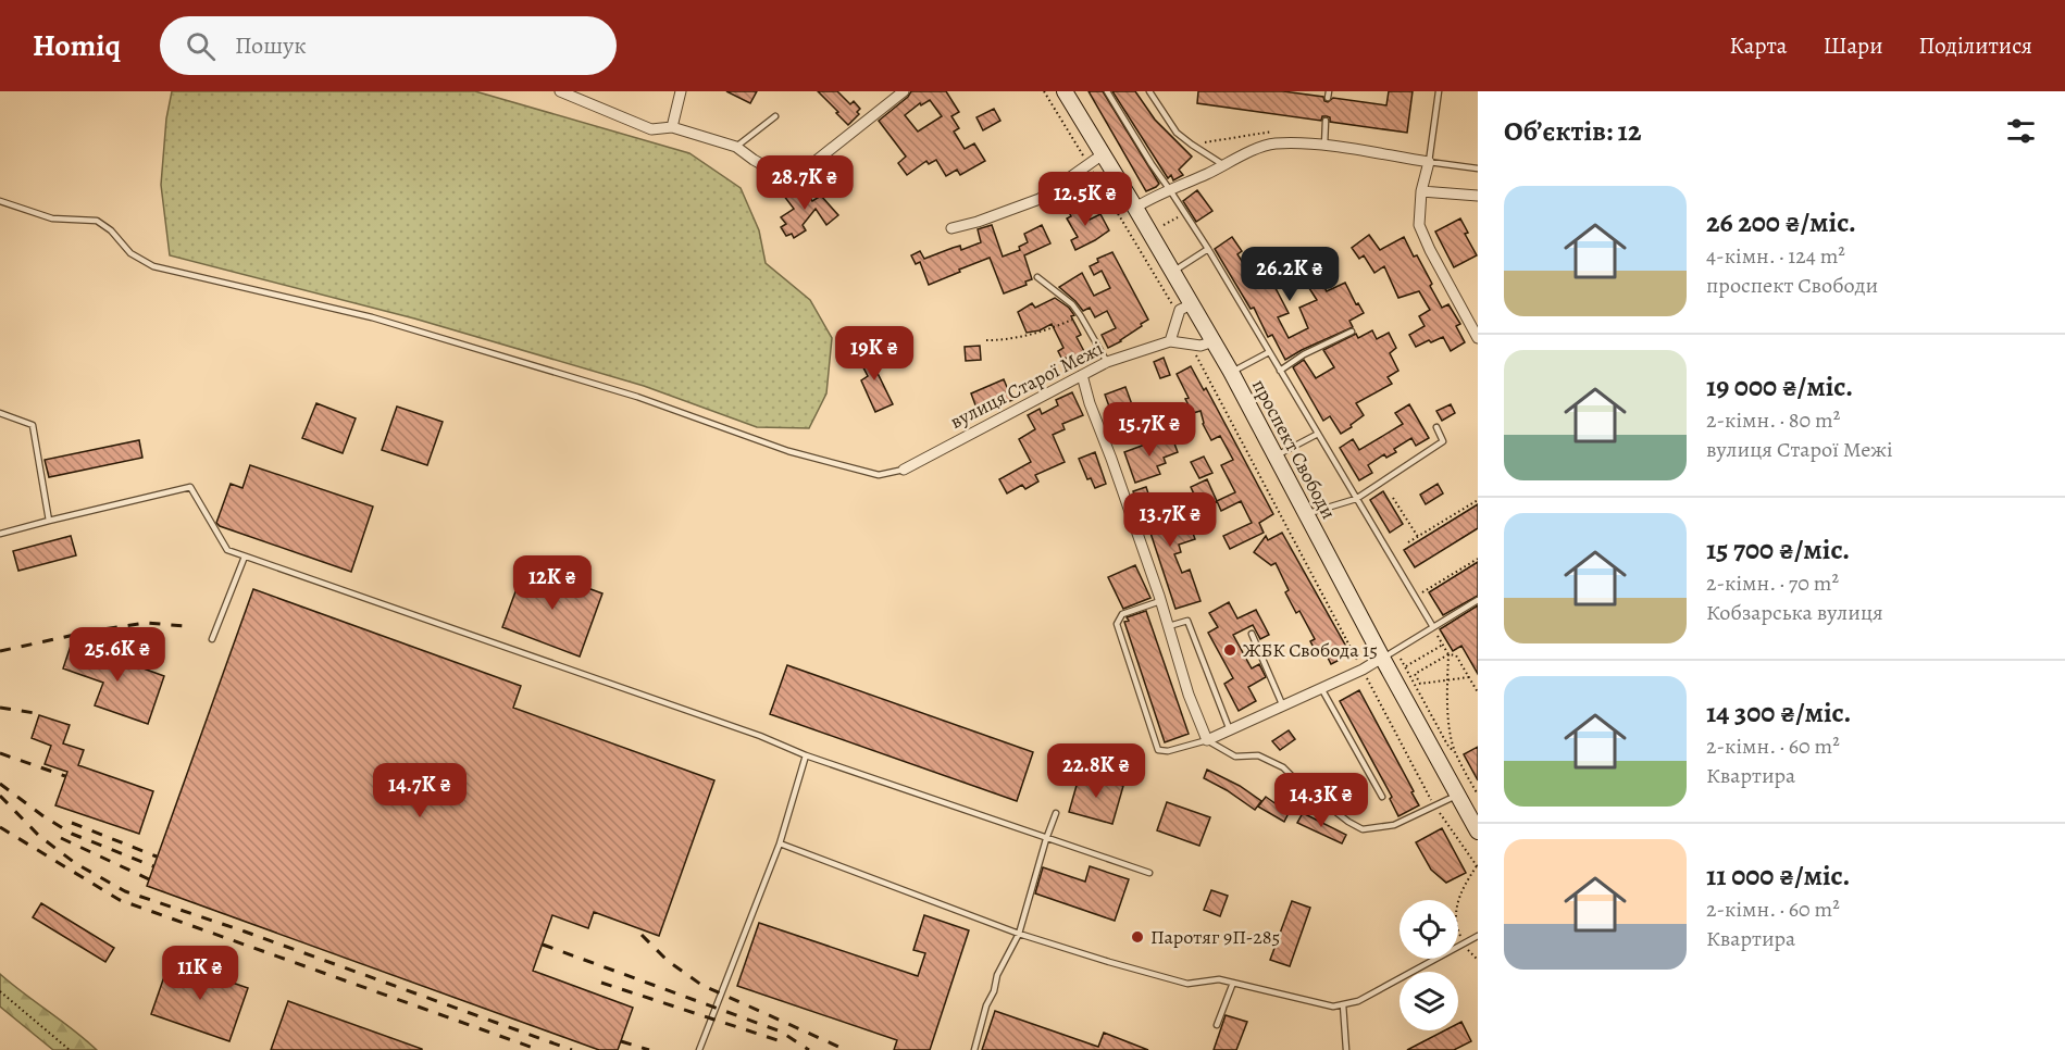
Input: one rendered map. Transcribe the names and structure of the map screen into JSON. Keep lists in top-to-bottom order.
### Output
{
  "streets": {
    "main road": ["проспект Свободи"],
    "street": ["вулиця Старої Межі"]
  },
  "crossings": [
    ["вулиця Старої Межі", "проспект Свободи"]
  ],
  "places": ["ЖБК Свобода 15", "Паротяг 9П-285"],
  "page": {
    "header": "Homiq",
    "search": "Пошук",
    "nav": ["Карта", "Шари", "Поділитися"],
    "heading": "Об’єктів: 12",
    "price": [
      "28.7K ₴",
      "12.5K ₴",
      "26.2K ₴",
      "19K ₴",
      "15.7K ₴",
      "13.7K ₴",
      "12K ₴",
      "25.6K ₴",
      "22.8K ₴",
      "14.7K ₴",
      "14.3K ₴",
      "11K ₴"
    ],
    "list": [
      {
        "name": "26 200 ₴/міс.",
        "note": "4-кімн. · 124 m² · проспект Свободи"
      },
      {
        "name": "19 000 ₴/міс.",
        "note": "2-кімн. · 80 m² · вулиця Старої Межі"
      },
      {
        "name": "15 700 ₴/міс.",
        "note": "2-кімн. · 70 m² · Кобзарська вулиця"
      },
      {
        "name": "14 300 ₴/міс.",
        "note": "2-кімн. · 60 m² · Квартира"
      },
      {
        "name": "11 000 ₴/міс.",
        "note": "2-кімн. · 60 m² · Квартира"
      }
    ]
  }
}
